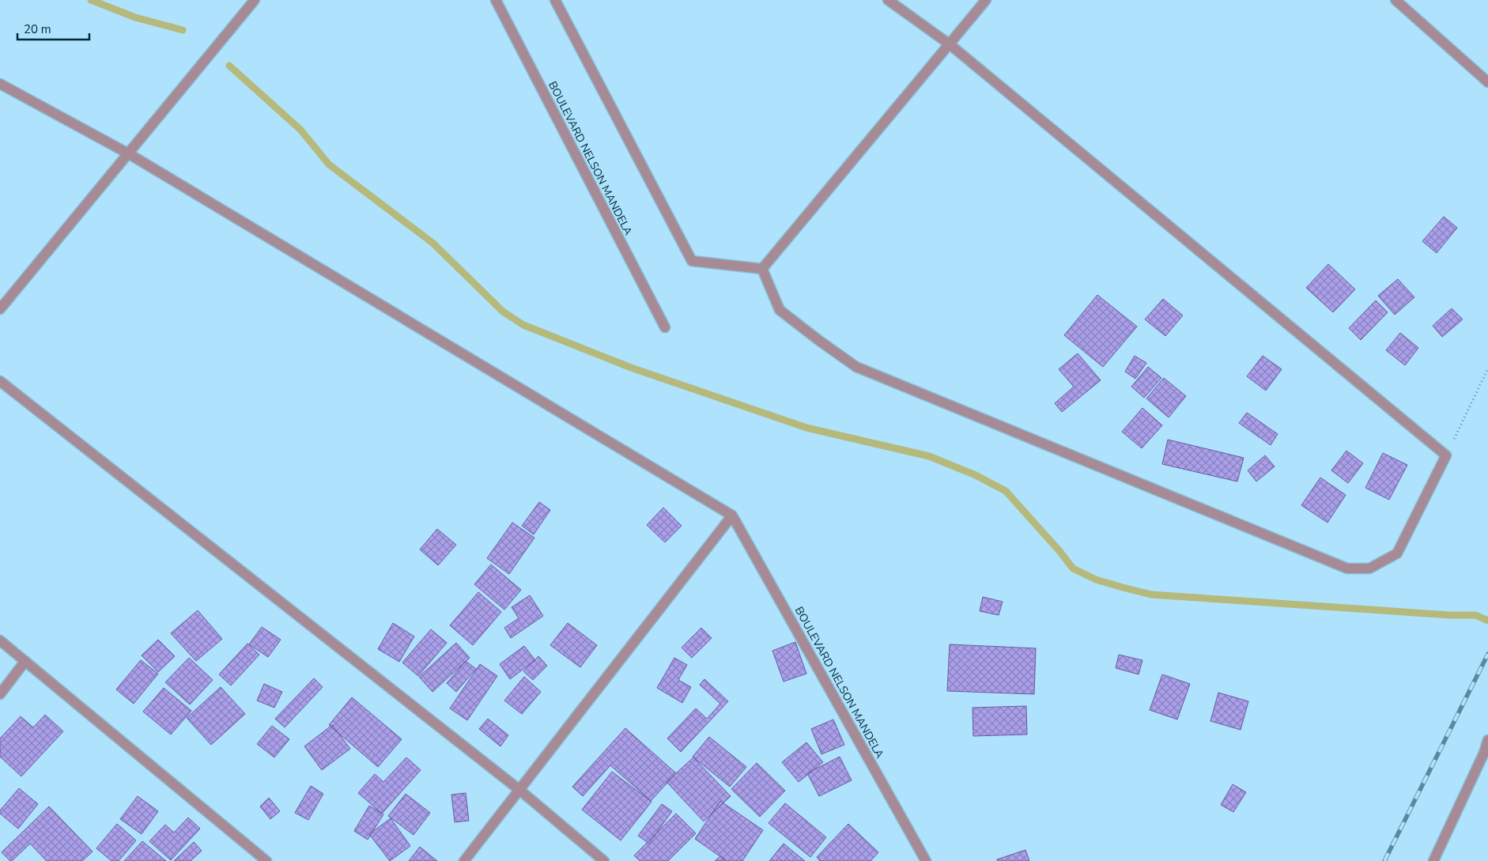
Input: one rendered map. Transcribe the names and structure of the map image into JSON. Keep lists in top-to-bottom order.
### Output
{
  "streets": {
    "street": ["BOULEVARD NELSON MANDELA"]
  },
  "scale_bar": "20 m"
}
